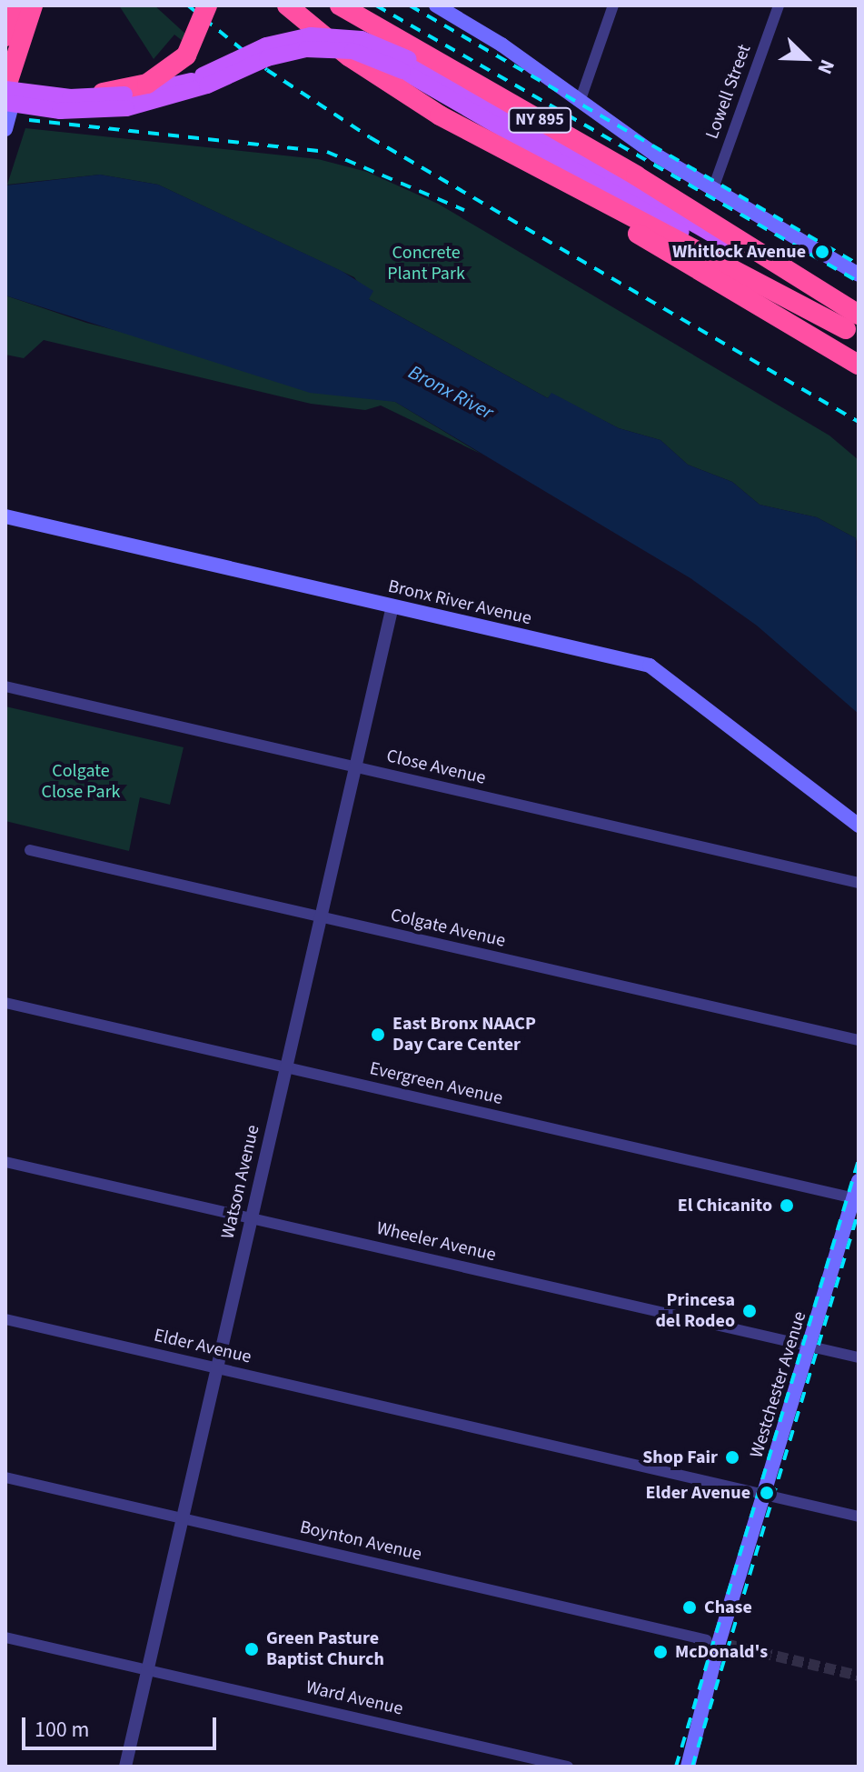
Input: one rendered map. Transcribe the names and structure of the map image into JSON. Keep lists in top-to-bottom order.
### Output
{
  "streets": {
    "highway": ["NY 895"],
    "main road": ["Bronx River Avenue", "Westchester Avenue"],
    "street": [
      "Lowell Street",
      "Close Avenue",
      "Colgate Avenue",
      "Evergreen Avenue",
      "Watson Avenue",
      "Wheeler Avenue",
      "Elder Avenue",
      "Boynton Avenue",
      "Ward Avenue"
    ]
  },
  "crossings": [
    ["Bronx River Avenue", "Watson Avenue"],
    ["Close Avenue", "Watson Avenue"],
    ["Colgate Avenue", "Watson Avenue"],
    ["Evergreen Avenue", "Watson Avenue"],
    ["Evergreen Avenue", "Westchester Avenue"],
    ["Watson Avenue", "Wheeler Avenue"],
    ["Watson Avenue", "Elder Avenue"],
    ["Watson Avenue", "Boynton Avenue"],
    ["Watson Avenue", "Ward Avenue"],
    ["Wheeler Avenue", "Westchester Avenue"],
    ["Elder Avenue", "Westchester Avenue"]
  ],
  "water": ["Bronx River"],
  "parks": ["Concrete Plant Park", "Colgate Close Park"],
  "places": [
    "Whitlock Avenue",
    "East Bronx NAACP Day Care Center",
    "El Chicanito",
    "Princesa del Rodeo",
    "Shop Fair",
    "Elder Avenue",
    "Chase",
    "Green Pasture Baptist Church",
    "McDonald's"
  ],
  "scale_bar": "100 m",
  "north": "bottom right"
}
